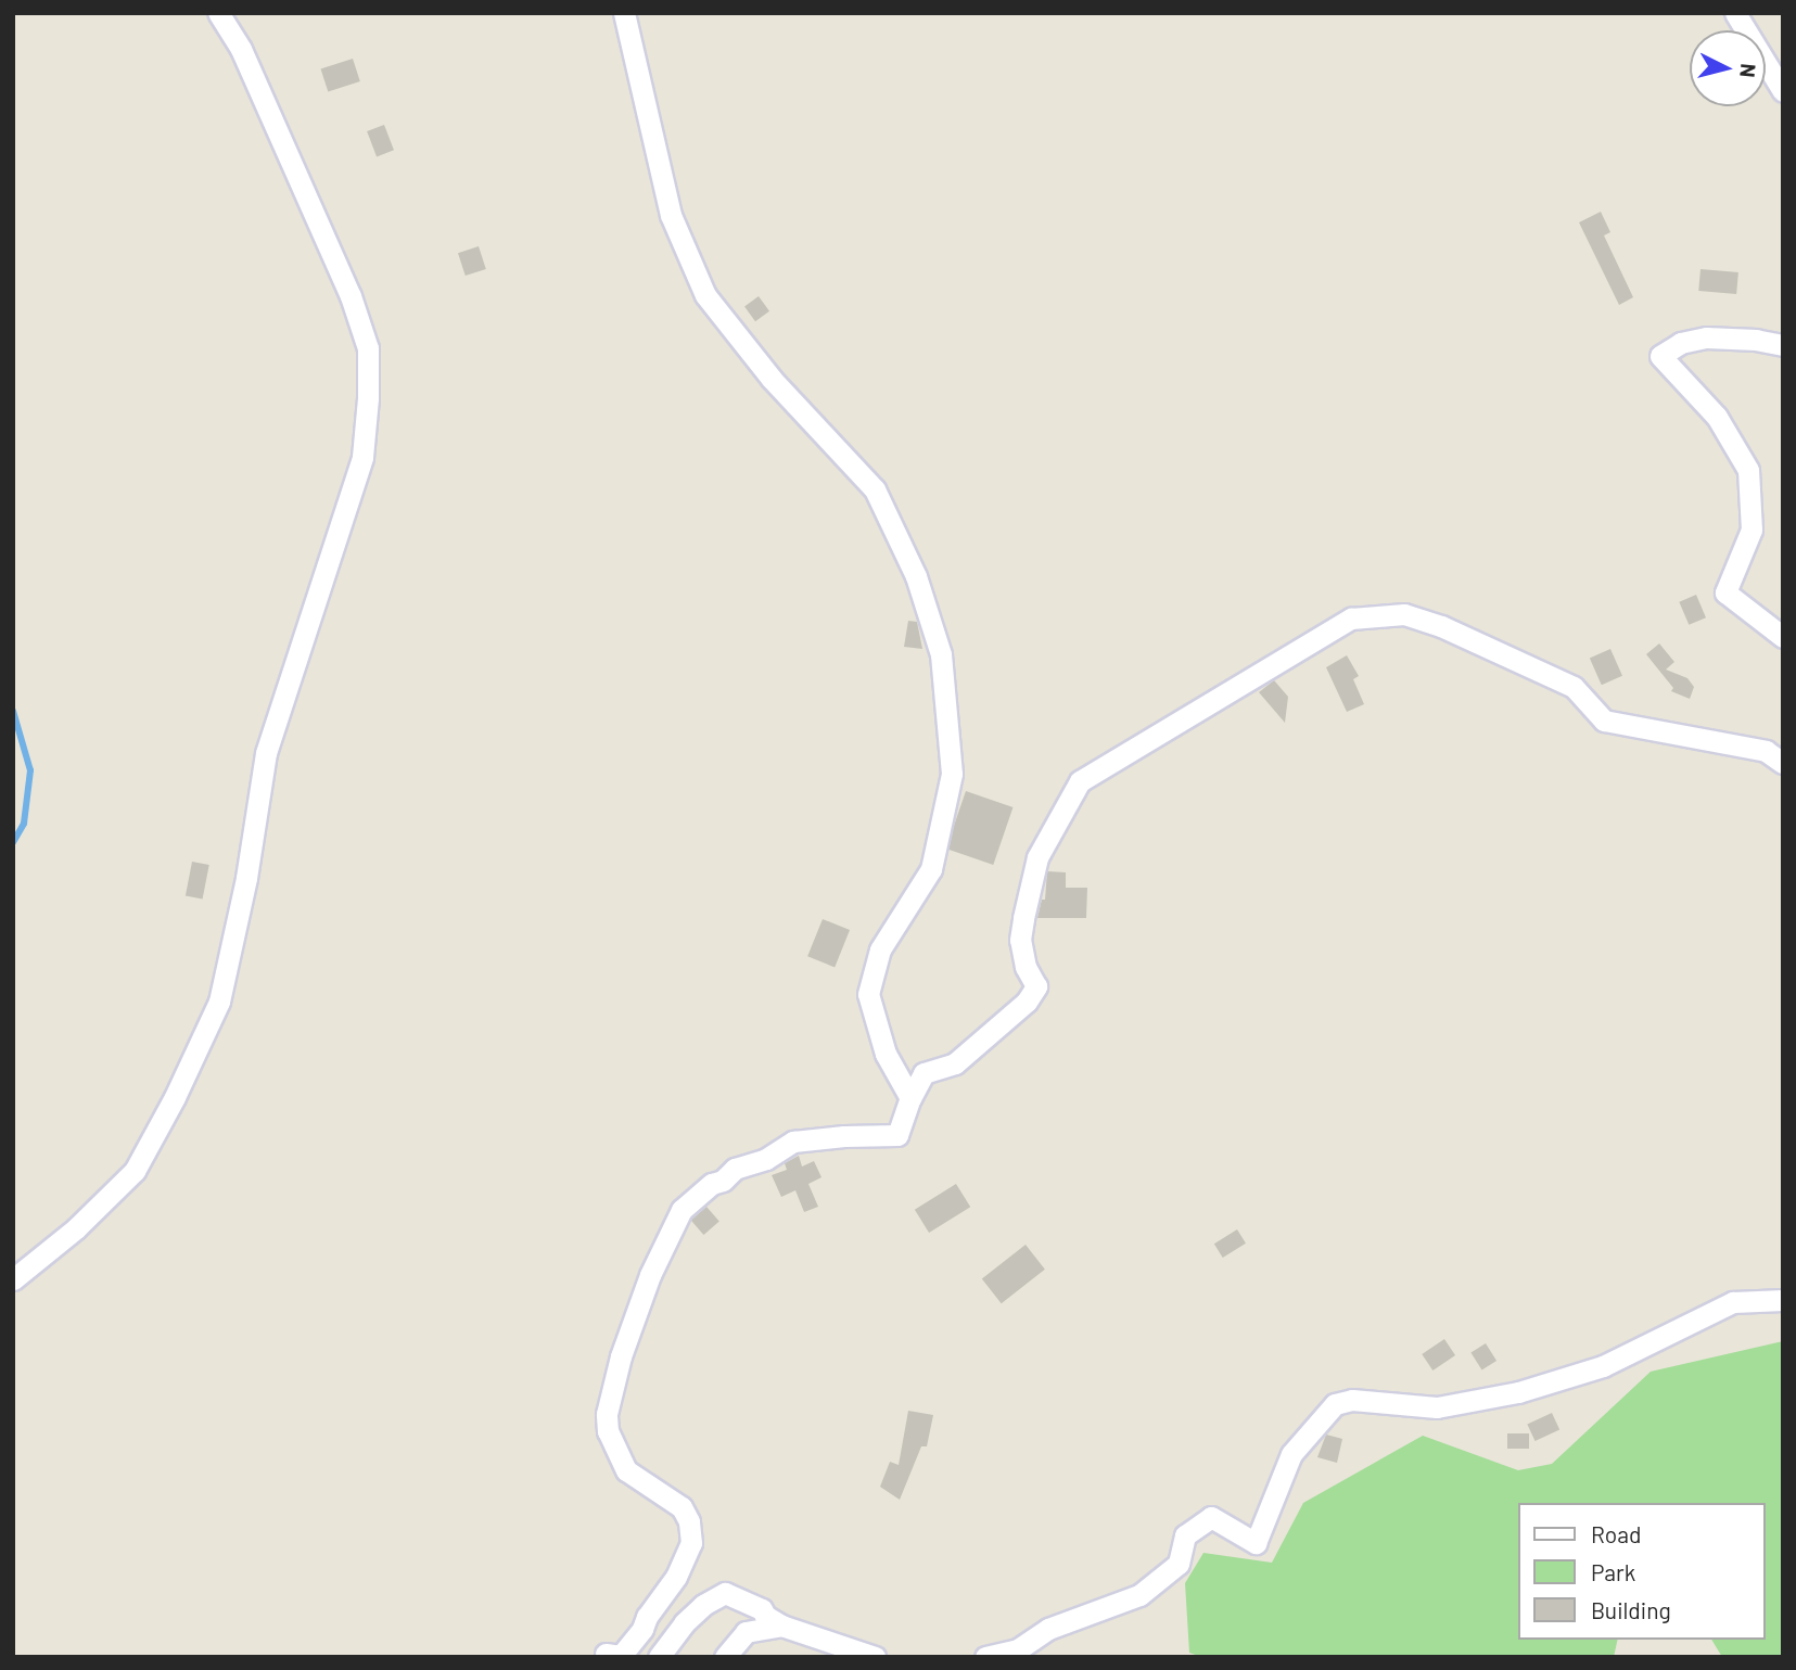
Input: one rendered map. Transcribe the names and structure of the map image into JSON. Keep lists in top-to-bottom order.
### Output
{
  "legend": ["Road", "Park", "Building"],
  "north": "right"
}
